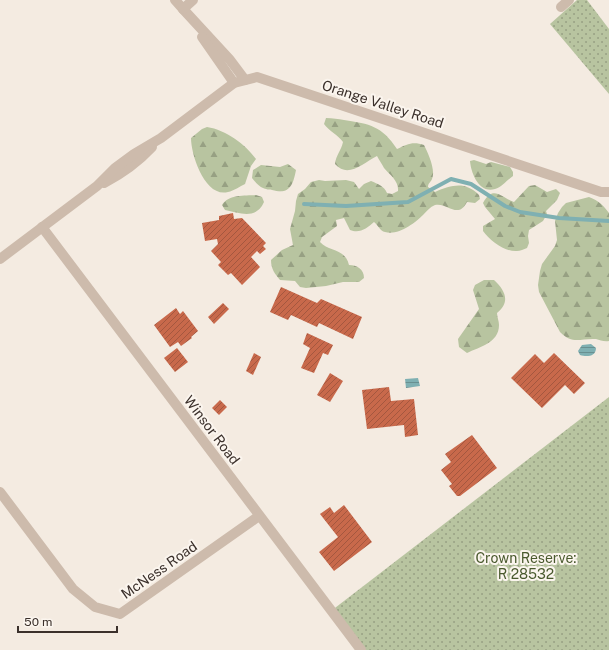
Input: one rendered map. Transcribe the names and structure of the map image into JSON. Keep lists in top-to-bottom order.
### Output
{
  "streets": {
    "street": ["Orange Valley Road", "Winsor Road", "McNess Road"]
  },
  "crossings": [
    ["Orange Valley Road", "Winsor Road"],
    ["Winsor Road", "McNess Road"]
  ],
  "parks": ["Crown Reserve: R 28532"],
  "scale_bar": "50 m"
}
